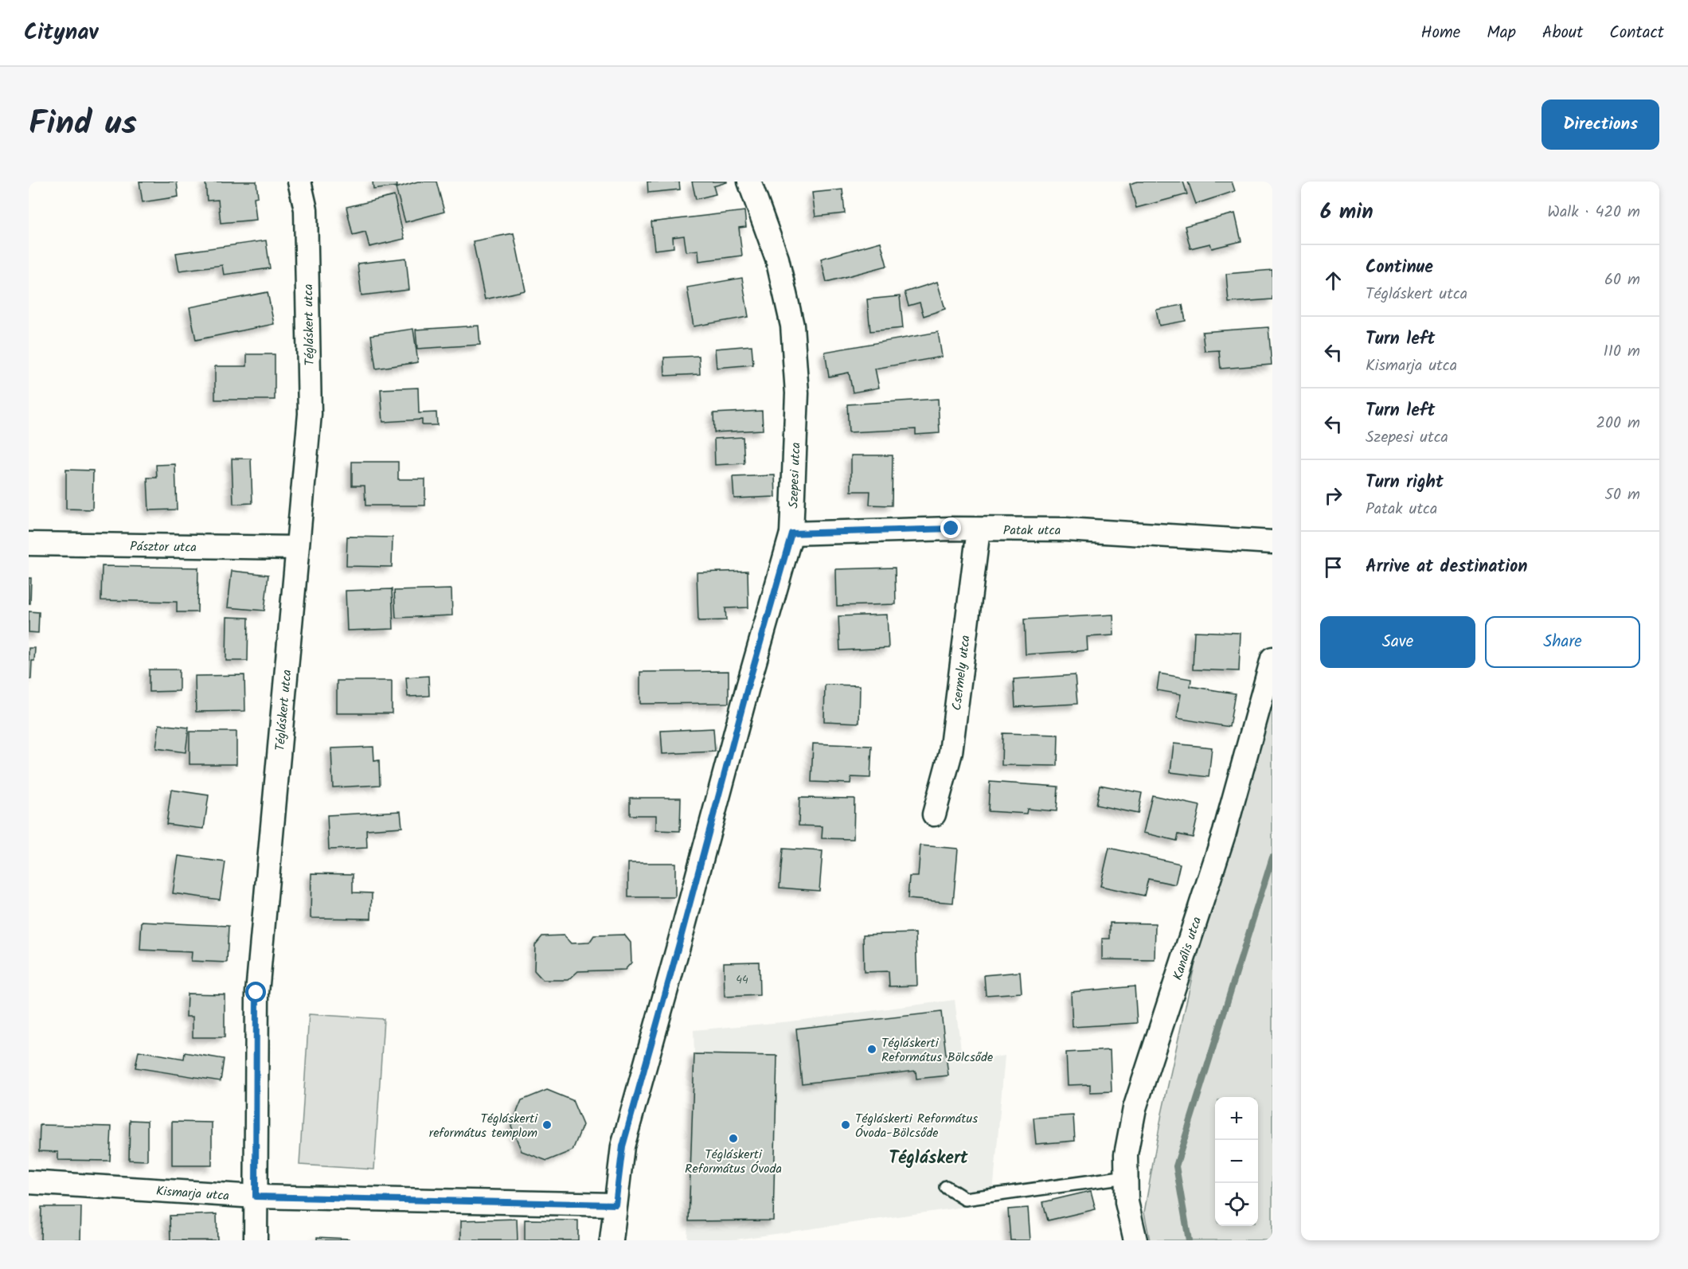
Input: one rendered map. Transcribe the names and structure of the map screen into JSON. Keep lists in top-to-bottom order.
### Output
{
  "streets": {
    "street": [
      "Tégláskert utca",
      "Szepesi utca",
      "Patak utca",
      "Pásztor utca",
      "Csermely utca",
      "Kanális utca",
      "Kismarja utca"
    ]
  },
  "crossings": [
    ["Tégláskert utca", "Pásztor utca"],
    ["Tégláskert utca", "Kismarja utca"],
    ["Szepesi utca", "Patak utca"],
    ["Szepesi utca", "Kismarja utca"],
    ["Patak utca", "Csermely utca"]
  ],
  "districts": ["Tégláskert"],
  "places": [
    "Tégláskerti Református Bölcsőde",
    "Tégláskerti református templom",
    "Tégláskerti Református Óvoda-Bölcsőde",
    "Tégláskerti Református Óvoda"
  ],
  "house_numbers": ["44"],
  "page": {
    "header": "Citynav",
    "nav": [
      "Home",
      "Map",
      "About",
      "Contact"
    ],
    "title": "Find us",
    "buttons": [
      "Directions",
      ["Save", "Share"]
    ],
    "heading": ["6 min", "Walk · 420 m"],
    "list": [
      ["Continue", "Tégláskert utca", "60 m"],
      ["Turn left", "Kismarja utca", "110 m"],
      ["Turn left", "Szepesi utca", "200 m"],
      ["Turn right", "Patak utca", "50 m"],
      "Arrive at destination"
    ],
    "map_buttons": ["+", "−"]
  }
}
